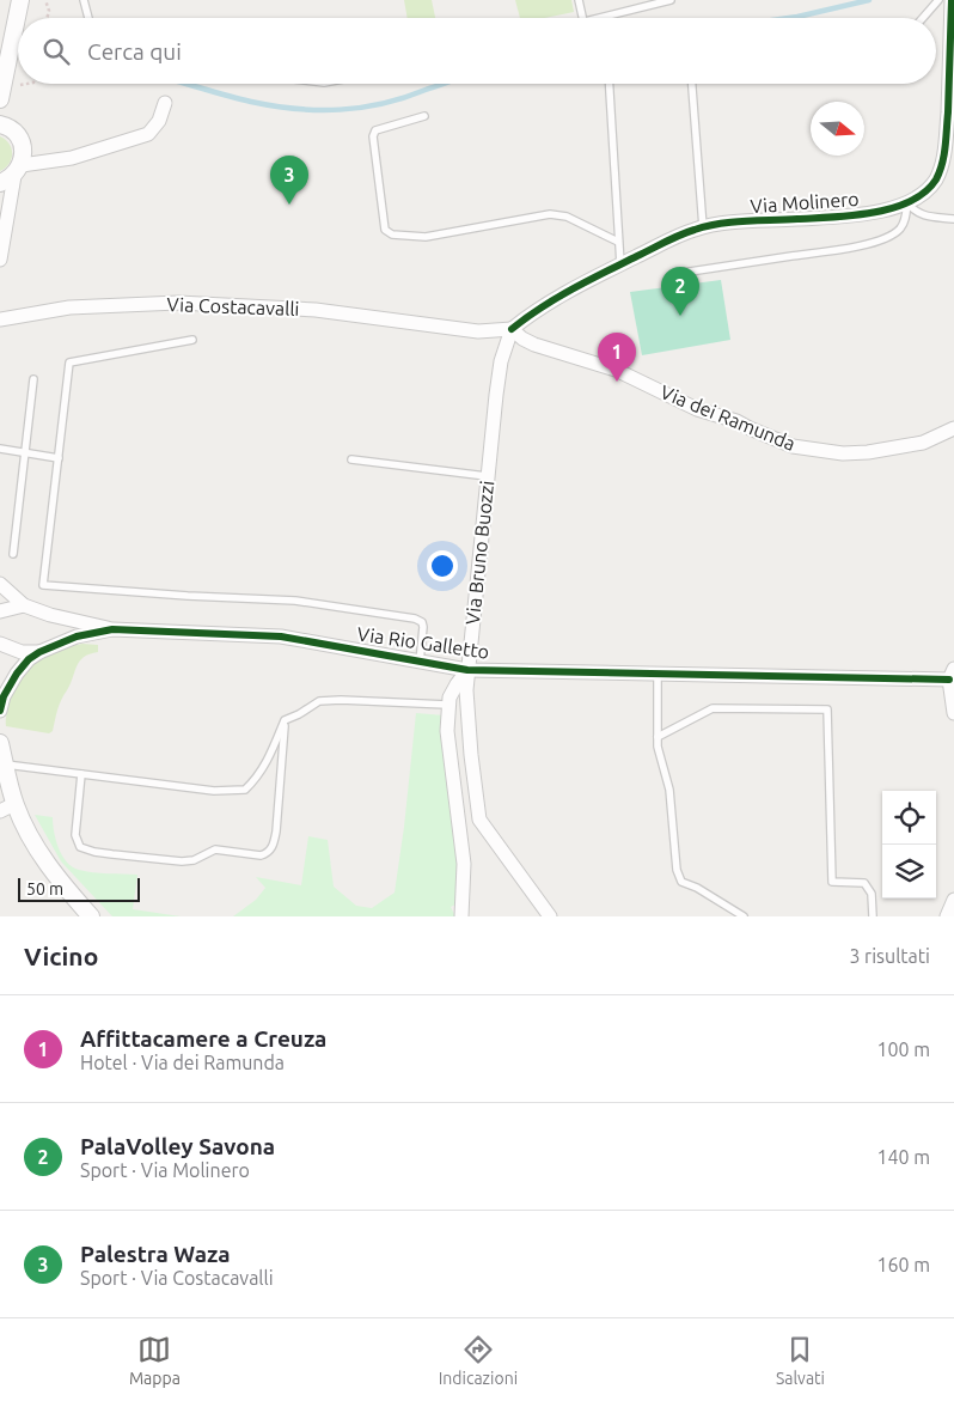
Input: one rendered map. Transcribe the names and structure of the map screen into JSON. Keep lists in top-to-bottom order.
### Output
{
  "streets": {
    "street": [
      "Via Molinero",
      "Via Costacavalli",
      "Via dei Ramunda",
      "Via Bruno Buozzi",
      "Via Rio Galletto"
    ]
  },
  "crossings": [
    ["Via Molinero", "Via Costacavalli"],
    ["Via Molinero", "Via dei Ramunda"],
    ["Via Molinero", "Via Bruno Buozzi"],
    ["Via Costacavalli", "Via dei Ramunda"],
    ["Via Costacavalli", "Via Bruno Buozzi"],
    ["Via dei Ramunda", "Via Bruno Buozzi"],
    ["Via Bruno Buozzi", "Via Rio Galletto"]
  ],
  "scale_bar": "50 m",
  "north": "right",
  "page": {
    "search": "Cerca qui",
    "pins": ["3", "2", "1"],
    "scale": "50 m",
    "heading": ["Vicino", "3 risultati"],
    "list": [
      {
        "mark": "1",
        "name": "Affittacamere a Creuza",
        "note": "Hotel · Via dei Ramunda",
        "value": "100 m"
      },
      {
        "mark": "2",
        "name": "PalaVolley Savona",
        "note": "Sport · Via Molinero",
        "value": "140 m"
      },
      {
        "mark": "3",
        "name": "Palestra Waza",
        "note": "Sport · Via Costacavalli",
        "value": "160 m"
      }
    ],
    "nav": ["Mappa", "Indicazioni", "Salvati"]
  }
}
